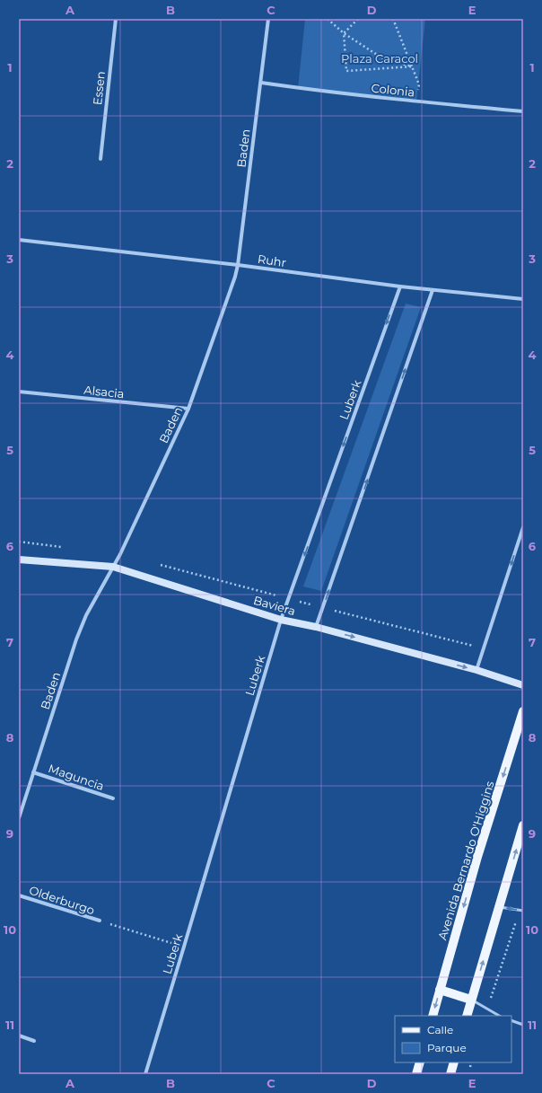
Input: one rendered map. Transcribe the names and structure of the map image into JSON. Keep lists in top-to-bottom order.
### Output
{
  "streets": {
    "main road": ["Avenida Bernardo O'Higgins"],
    "street": [
      "Essen",
      "Colonia",
      "Baden",
      "Ruhr",
      "Alsacia",
      "Luberk",
      "Baviera",
      "Maguncia",
      "Olderburgo"
    ]
  },
  "crossings": [
    ["Colonia", "Baden"],
    ["Baden", "Ruhr"],
    ["Baden", "Alsacia"],
    ["Baden", "Baviera"],
    ["Baden", "Maguncia"],
    ["Ruhr", "Luberk"],
    ["Luberk", "Baviera"]
  ],
  "one_way": ["Luberk"],
  "parks": ["Plaza Caracol"],
  "legend": ["Calle", "Parque"],
  "grid": {
    "columns": [
      "A",
      "B",
      "C",
      "D",
      "E"
    ],
    "rows": [
      "1",
      "2",
      "3",
      "4",
      "5",
      "6",
      "7",
      "8",
      "9",
      "10",
      "11"
    ]
  }
}
